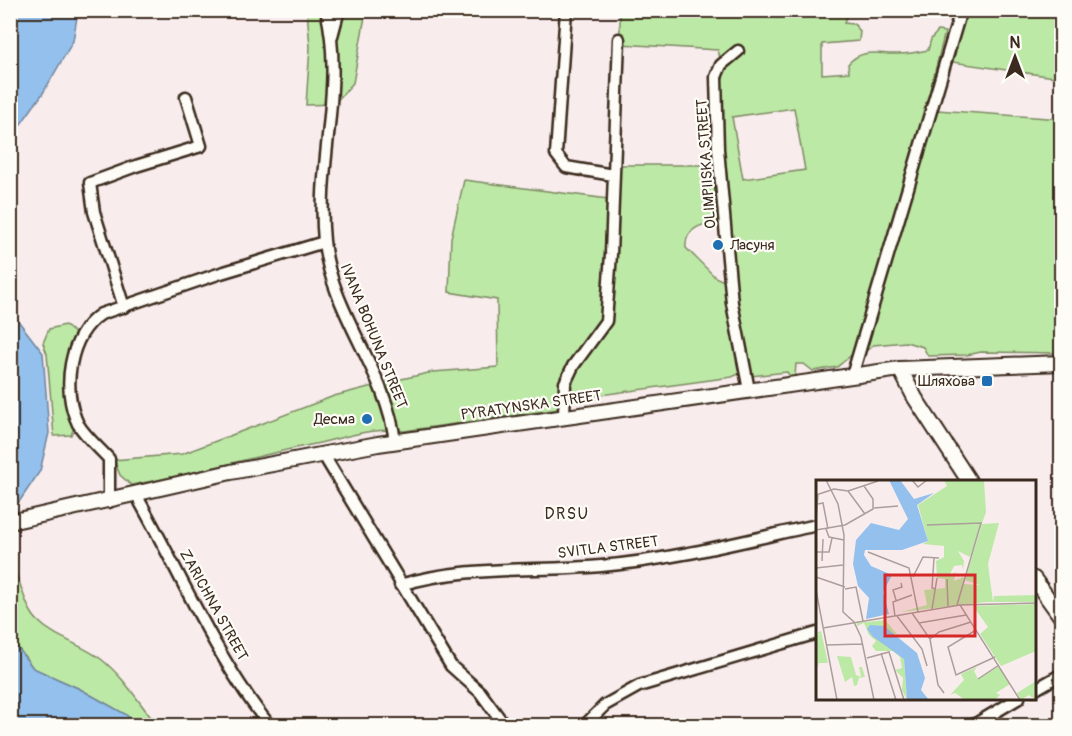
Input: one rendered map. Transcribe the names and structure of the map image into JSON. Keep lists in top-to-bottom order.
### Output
{
  "streets": {
    "main road": ["PYRATYNSKA STREET"],
    "street": [
      "OLIMPIISKA STREET",
      "IVANA BOHUNA STREET",
      "SVITLA STREET",
      "ZARICHNA STREET"
    ]
  },
  "crossings": [
    ["OLIMPIISKA STREET", "PYRATYNSKA STREET"],
    ["IVANA BOHUNA STREET", "PYRATYNSKA STREET"],
    ["PYRATYNSKA STREET", "ZARICHNA STREET"]
  ],
  "districts": ["DRSU"],
  "places": {
    "other": ["Ласуня", "Десма"],
    "transit": ["Шляхова"]
  },
  "north": "top"
}
